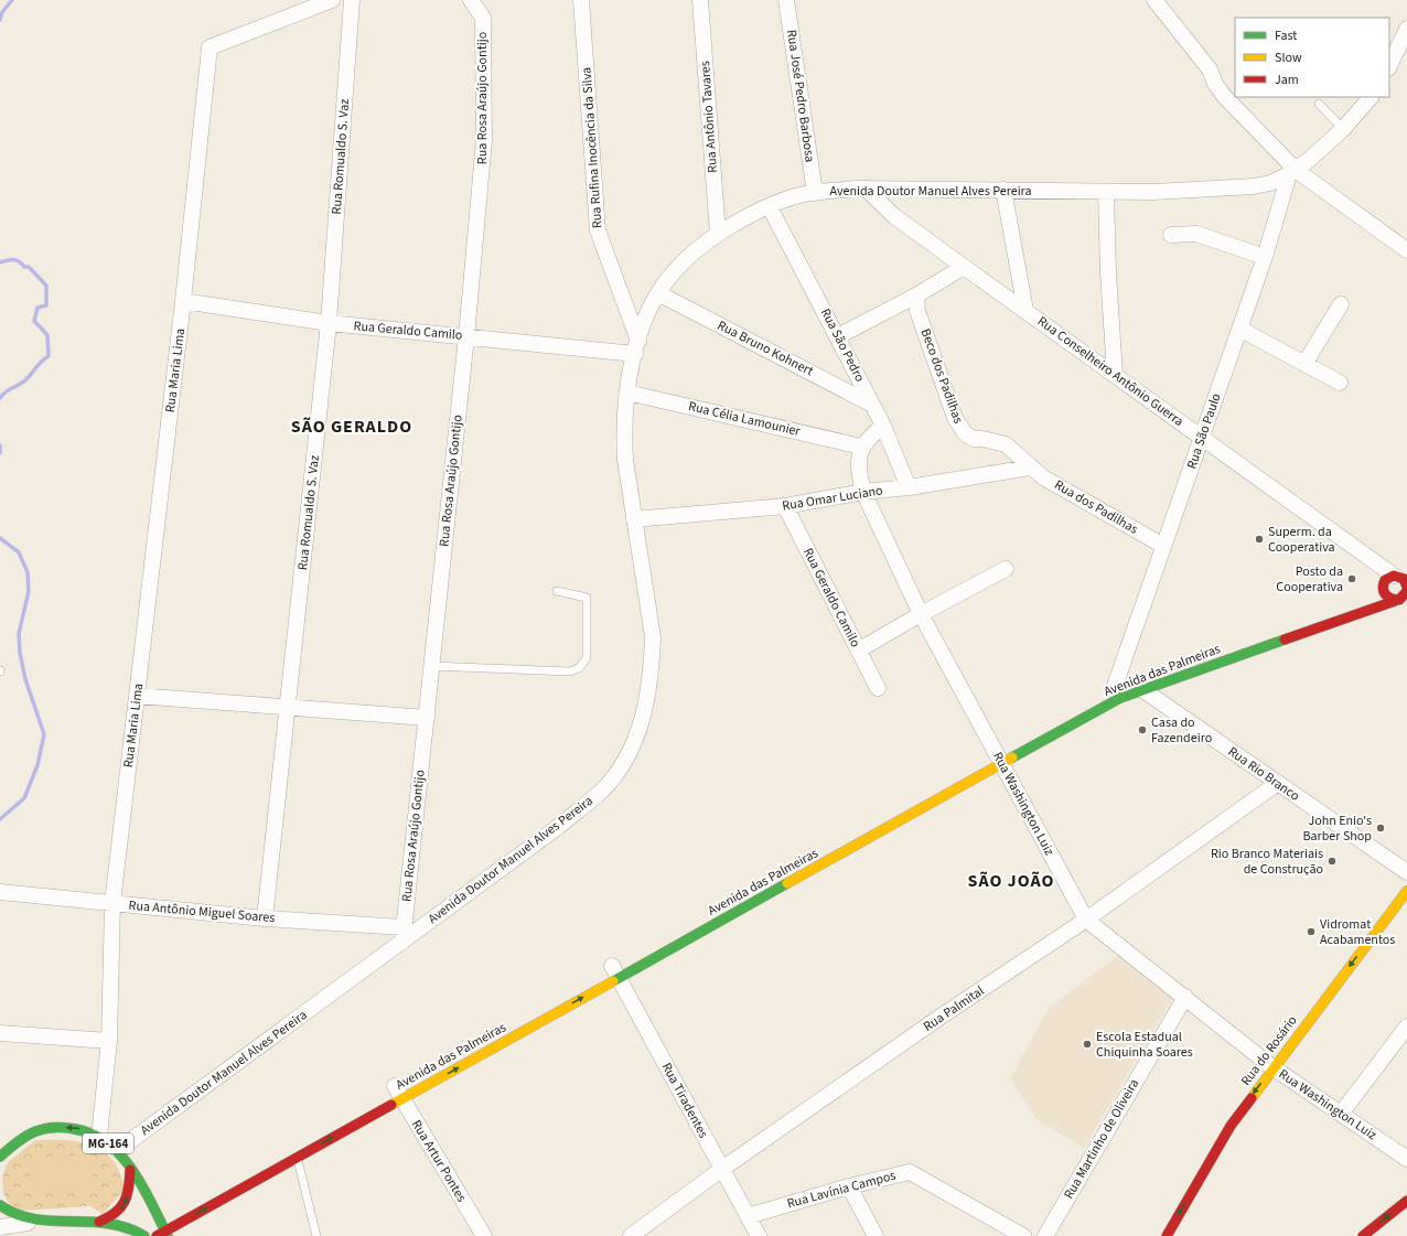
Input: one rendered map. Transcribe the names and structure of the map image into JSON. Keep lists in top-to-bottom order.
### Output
{
  "streets": {
    "main road": ["Avenida das Palmeiras", "Rua do Rosário", "MG-164"],
    "street": [
      "Rua José Pedro Barbosa",
      "Rua Rosa Araújo Gontijo",
      "Rua Antônio Tavares",
      "Rua Rufina Inocência da Silva",
      "Rua Romualdo S. Vaz",
      "Avenida Doutor Manuel Alves Pereira",
      "Rua Geraldo Camilo",
      "Rua São Pedro",
      "Rua Bruno Kohnert",
      "Rua Maria Lima",
      "Rua Conselheiro Antônio Guerra",
      "Beco dos Padilhas",
      "Rua Célia Lamounier",
      "Rua São Paulo",
      "Rua Omar Luciano",
      "Rua dos Padilhas",
      "Rua Rio Branco",
      "Rua Washington Luiz",
      "Rua Antônio Miguel Soares",
      "Rua Palmital",
      "Rua Tiradentes",
      "Rua Martinho de Oliveira",
      "Rua Artur Pontes",
      "Rua Lavínia Campos"
    ]
  },
  "crossings": [
    ["Rua José Pedro Barbosa", "Avenida Doutor Manuel Alves Pereira"],
    ["Rua Rosa Araújo Gontijo", "Avenida Doutor Manuel Alves Pereira"],
    ["Rua Rosa Araújo Gontijo", "Rua Geraldo Camilo"],
    ["Rua Rosa Araújo Gontijo", "Rua Antônio Miguel Soares"],
    ["Rua Antônio Tavares", "Avenida Doutor Manuel Alves Pereira"],
    ["Rua Rufina Inocência da Silva", "Avenida Doutor Manuel Alves Pereira"],
    ["Rua Rufina Inocência da Silva", "Rua Geraldo Camilo"],
    ["Rua Romualdo S. Vaz", "Rua Geraldo Camilo"],
    ["Rua Romualdo S. Vaz", "Rua Antônio Miguel Soares"],
    ["Avenida Doutor Manuel Alves Pereira", "Rua Geraldo Camilo"],
    ["Avenida Doutor Manuel Alves Pereira", "Rua São Pedro"],
    ["Avenida Doutor Manuel Alves Pereira", "Rua Bruno Kohnert"],
    ["Avenida Doutor Manuel Alves Pereira", "Rua Conselheiro Antônio Guerra"],
    ["Avenida Doutor Manuel Alves Pereira", "Rua Célia Lamounier"],
    ["Avenida Doutor Manuel Alves Pereira", "Rua São Paulo"],
    ["Avenida Doutor Manuel Alves Pereira", "Rua Omar Luciano"],
    ["Avenida Doutor Manuel Alves Pereira", "Rua Antônio Miguel Soares"],
    ["Avenida Doutor Manuel Alves Pereira", "MG-164"],
    ["Rua Geraldo Camilo", "Rua Maria Lima"],
    ["Rua Geraldo Camilo", "Rua Omar Luciano"],
    ["Rua São Pedro", "Rua Bruno Kohnert"],
    ["Rua São Pedro", "Rua Omar Luciano"],
    ["Rua Maria Lima", "Rua Antônio Miguel Soares"],
    ["Rua Maria Lima", "MG-164"],
    ["Rua Conselheiro Antônio Guerra", "Rua São Paulo"],
    ["Beco dos Padilhas", "Rua Omar Luciano"],
    ["Beco dos Padilhas", "Rua dos Padilhas"],
    ["Rua Célia Lamounier", "Rua Washington Luiz"],
    ["Rua São Paulo", "Rua dos Padilhas"],
    ["Rua São Paulo", "Avenida das Palmeiras"],
    ["Rua Omar Luciano", "Rua dos Padilhas"],
    ["Rua Omar Luciano", "Rua Washington Luiz"],
    ["Avenida das Palmeiras", "Rua Rio Branco"],
    ["Avenida das Palmeiras", "Rua Washington Luiz"],
    ["Avenida das Palmeiras", "Rua Tiradentes"],
    ["Avenida das Palmeiras", "MG-164"],
    ["Avenida das Palmeiras", "Rua Artur Pontes"],
    ["Rua Rio Branco", "Rua Palmital"],
    ["Rua Washington Luiz", "Rua Palmital"],
    ["Rua Washington Luiz", "Rua do Rosário"],
    ["Rua Washington Luiz", "Rua Martinho de Oliveira"],
    ["Rua Palmital", "Rua Tiradentes"],
    ["Rua Tiradentes", "Rua Lavínia Campos"]
  ],
  "one_way": ["Avenida das Palmeiras", "Rua do Rosário"],
  "districts": ["SÃO GERALDO", "SÃO JOÃO"],
  "places": [
    "Superm. da Cooperativa",
    "Posto da Cooperativa",
    "Casa do Fazendeiro",
    "John Enio's Barber Shop",
    "Rio Branco Materiais de Construção",
    "Vidromat Acabamentos",
    "Escola Estadual Chiquinha Soares"
  ],
  "legend": ["Fast", "Slow", "Jam"]
}
